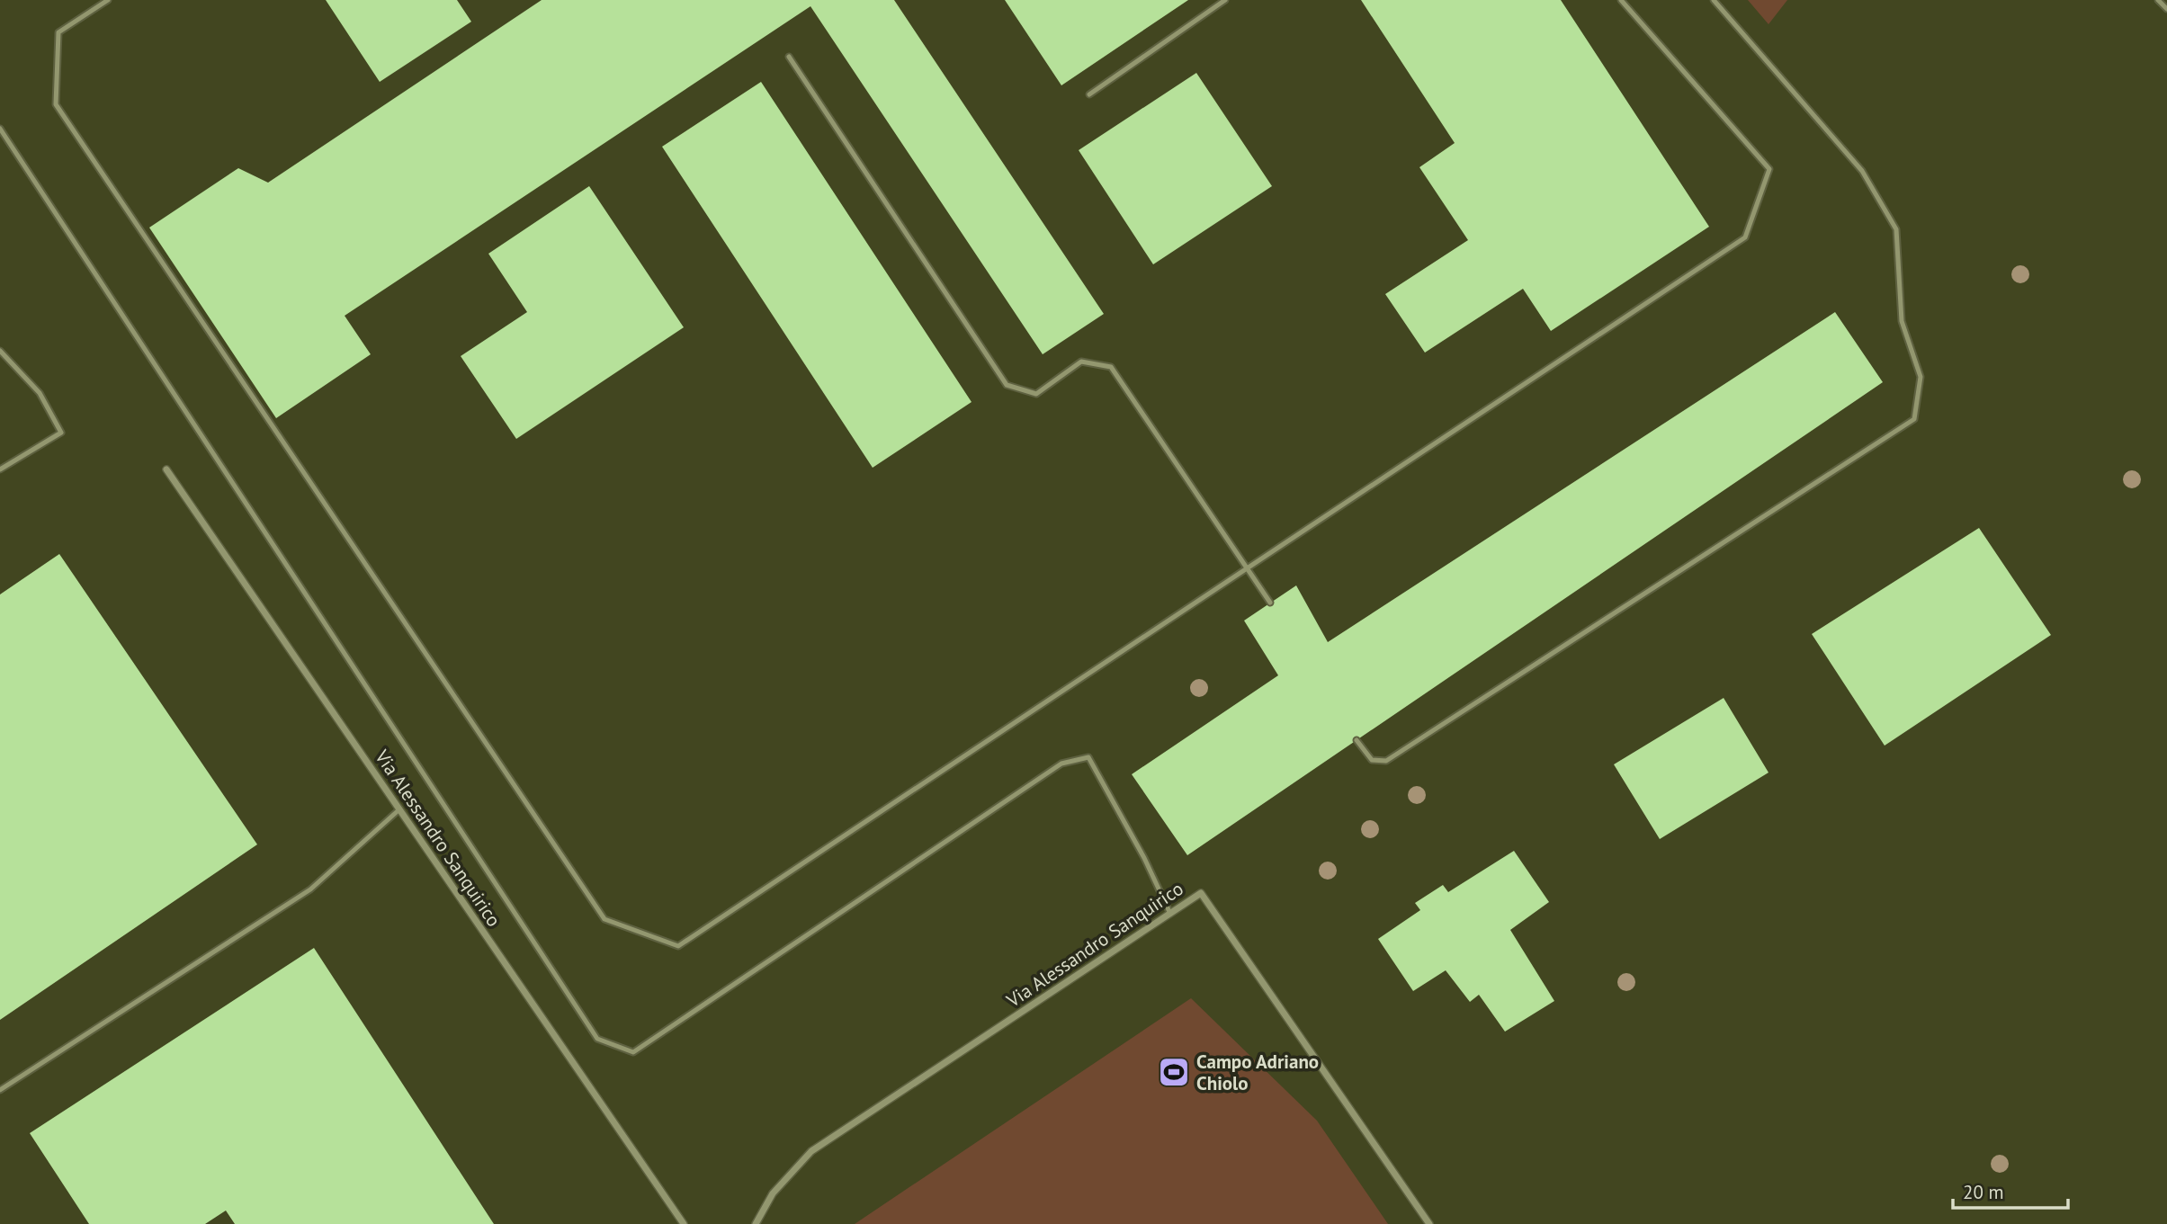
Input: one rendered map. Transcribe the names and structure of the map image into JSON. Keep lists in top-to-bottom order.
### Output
{
  "streets": {
    "street": ["Via Alessandro Sanquirico"]
  },
  "places": {
    "sports": ["Campo Adriano Chiolo"]
  },
  "scale_bar": "20 m"
}
